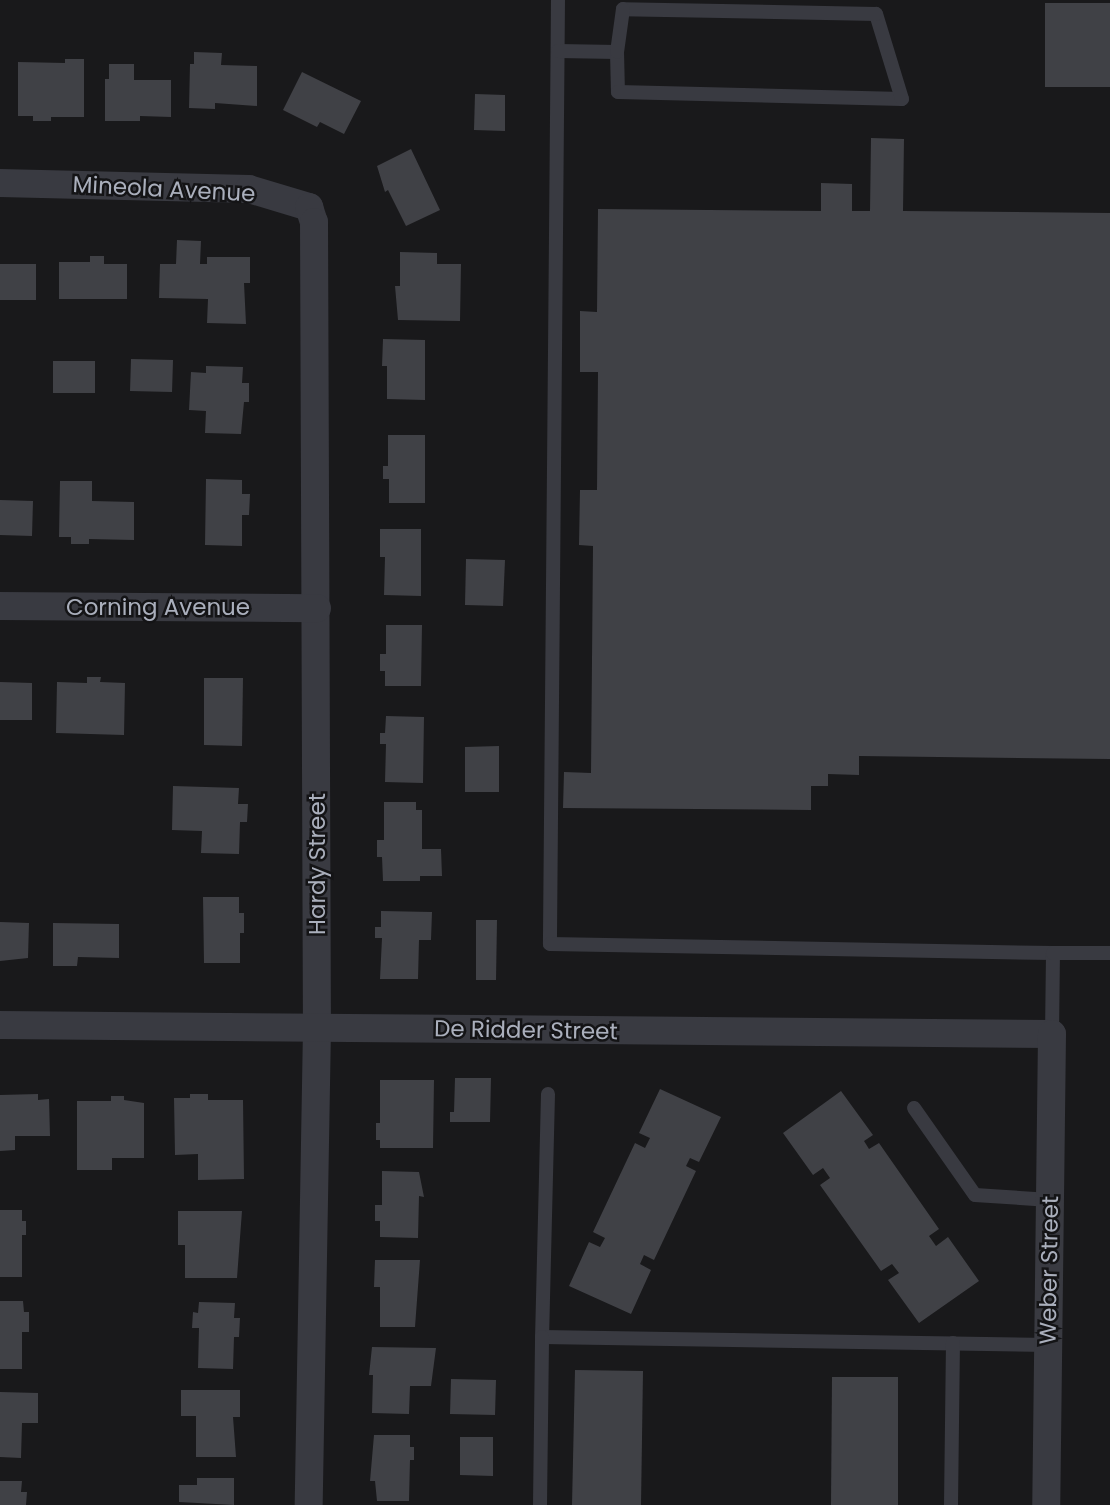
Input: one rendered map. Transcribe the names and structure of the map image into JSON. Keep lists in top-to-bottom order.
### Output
{
  "streets": {
    "street": [
      "Mineola Avenue",
      "Corning Avenue",
      "Hardy Street",
      "De Ridder Street",
      "Weber Street"
    ]
  },
  "crossings": [
    ["Mineola Avenue", "Hardy Street"],
    ["Corning Avenue", "Hardy Street"],
    ["Hardy Street", "De Ridder Street"],
    ["De Ridder Street", "Weber Street"]
  ]
}
